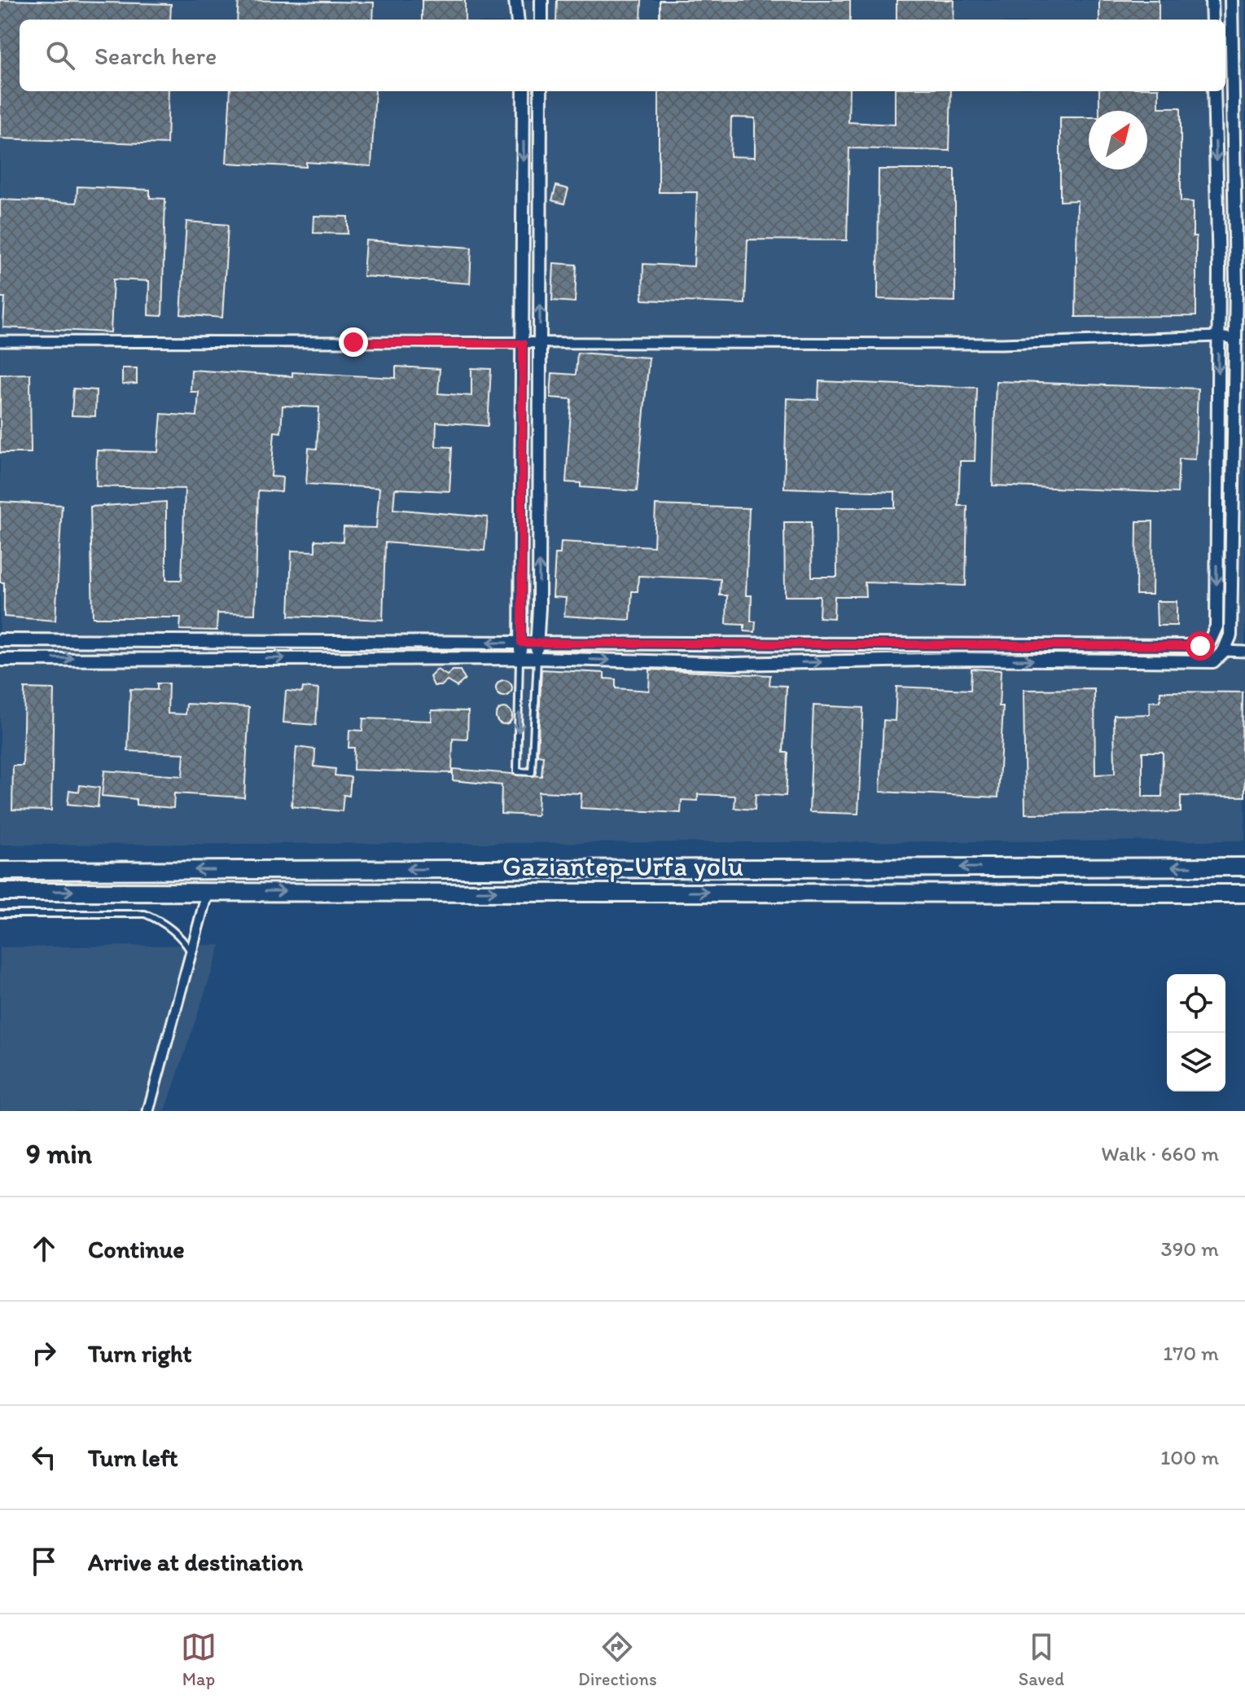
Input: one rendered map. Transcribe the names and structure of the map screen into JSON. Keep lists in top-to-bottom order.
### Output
{
  "streets": {
    "highway": ["Gaziantep-Urfa yolu"]
  },
  "north": "top right",
  "page": {
    "search": "Search here",
    "heading": ["9 min", "Walk · 660 m"],
    "list": [
      ["Continue", "390 m"],
      ["Turn right", "170 m"],
      ["Turn left", "100 m"],
      "Arrive at destination"
    ],
    "nav": ["Map", "Directions", "Saved"]
  }
}
